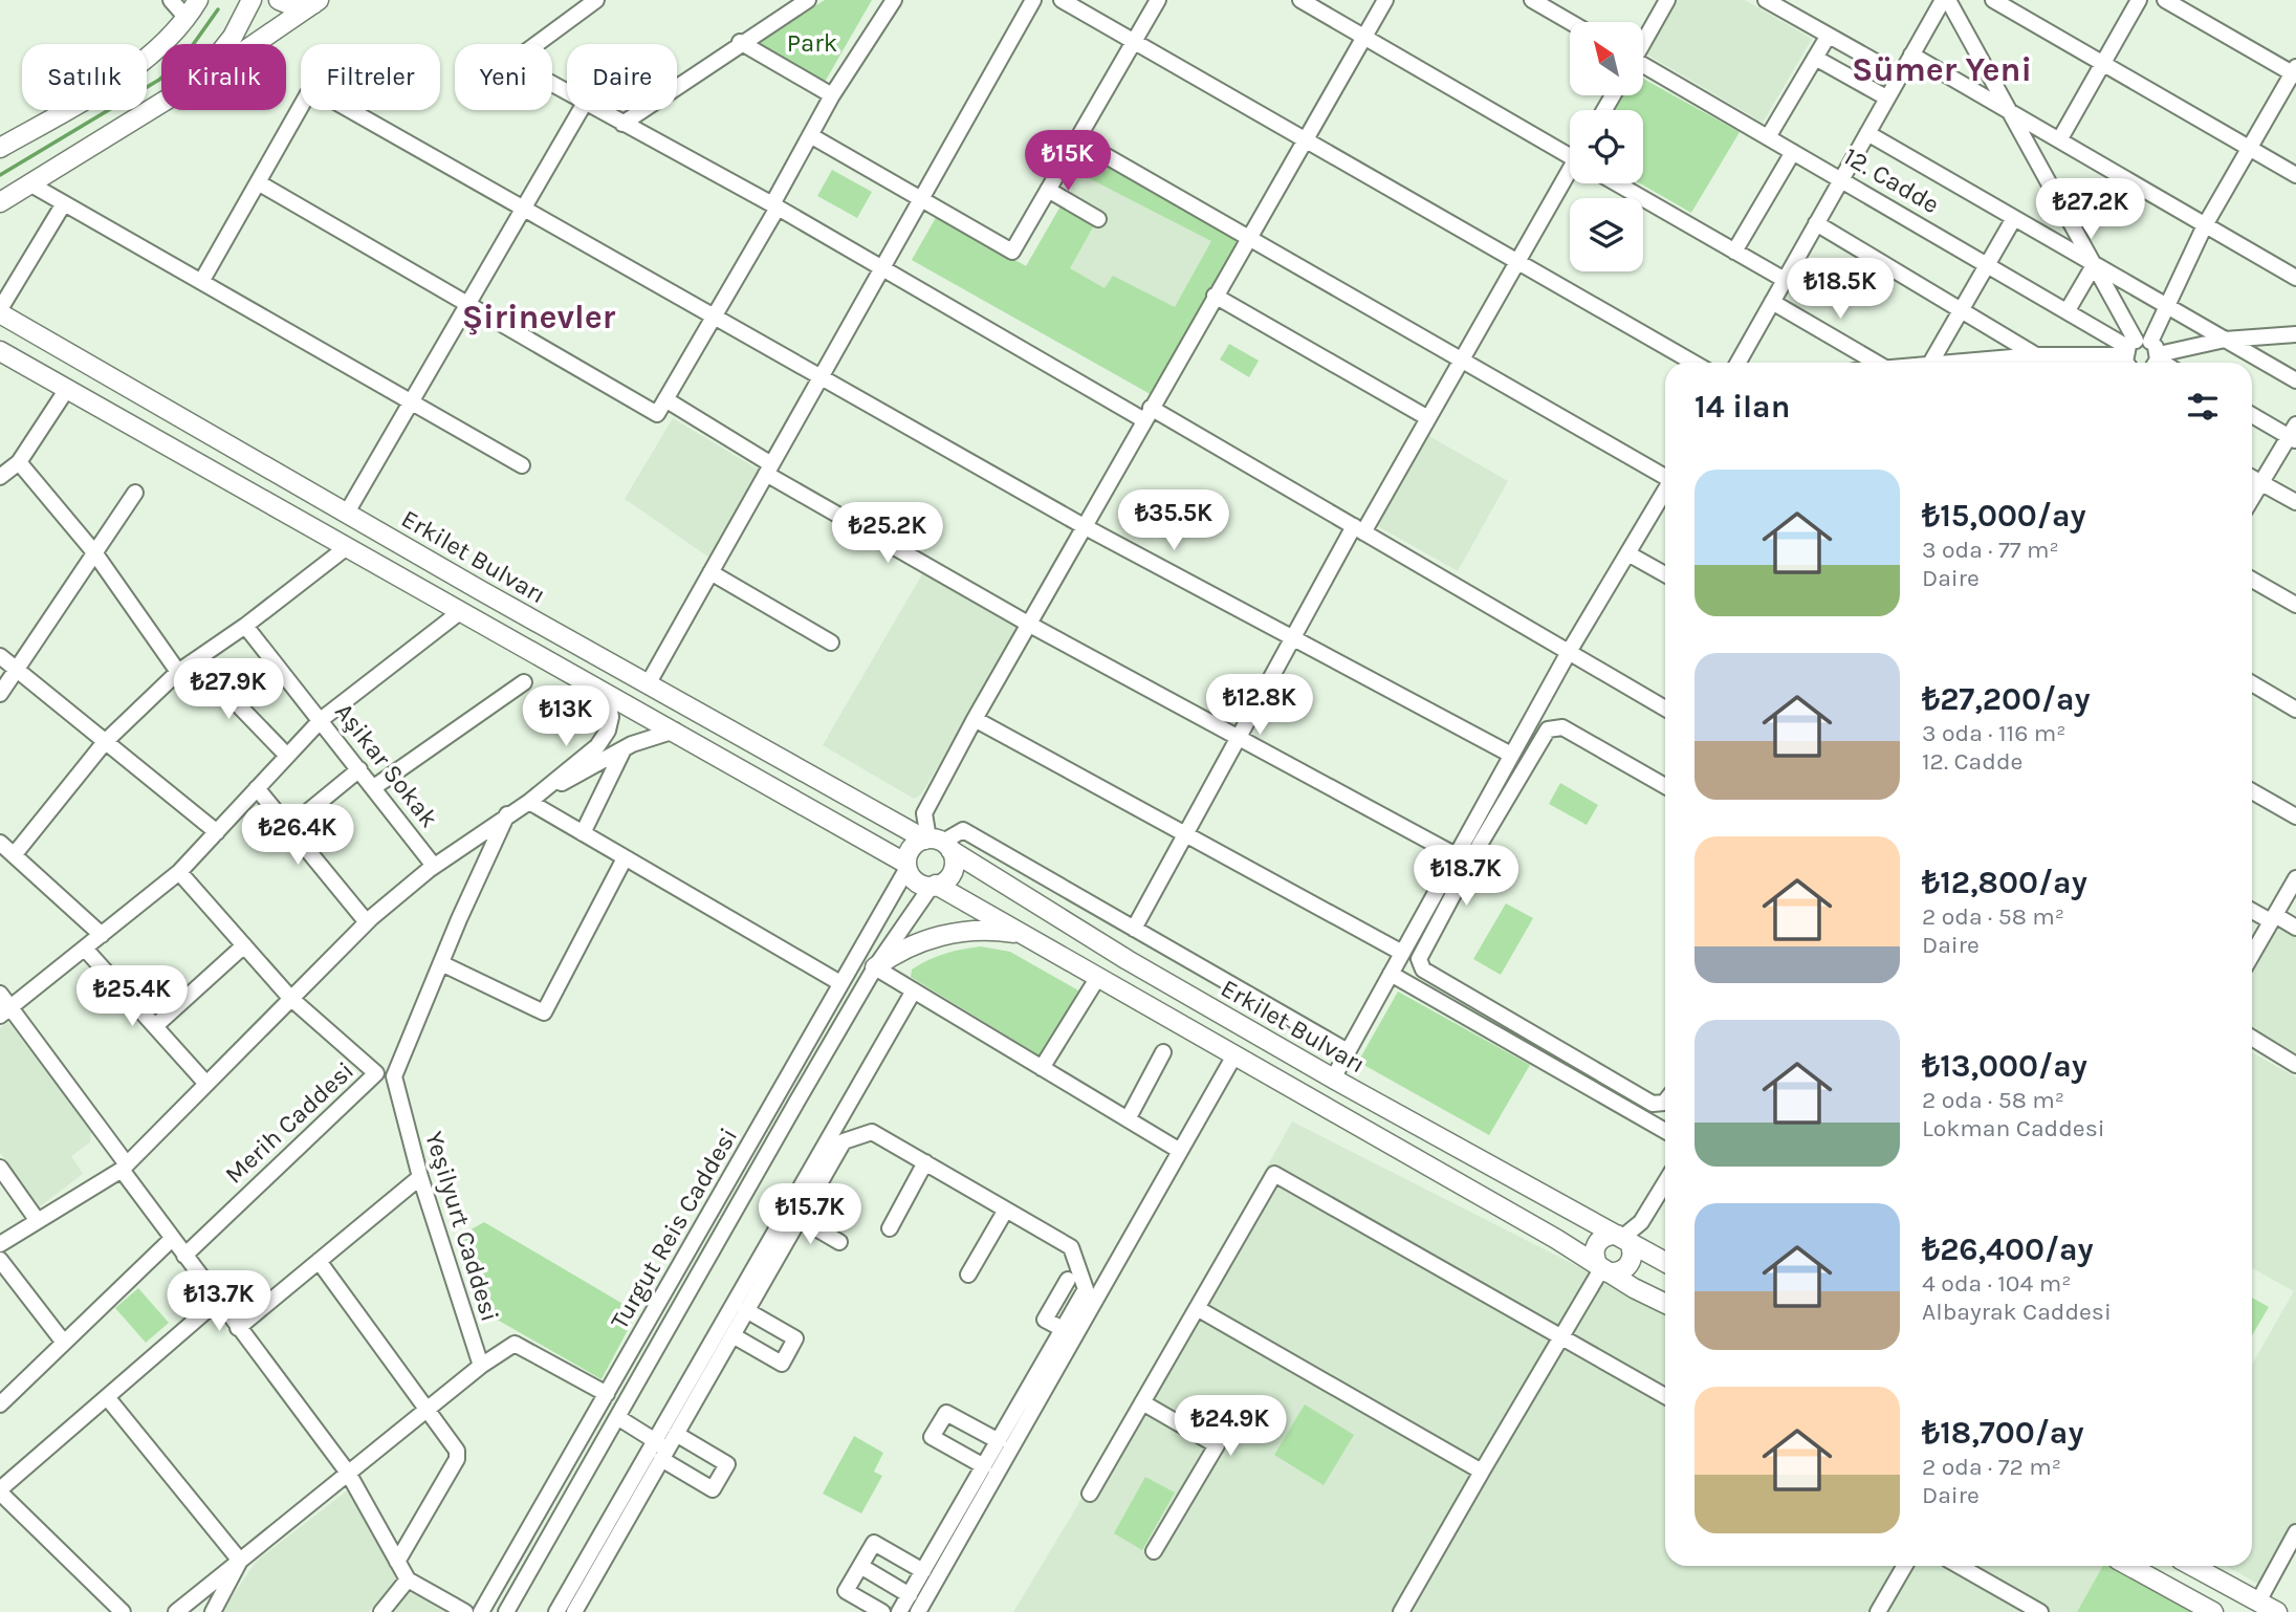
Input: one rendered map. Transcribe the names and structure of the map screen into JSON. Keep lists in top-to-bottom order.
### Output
{
  "streets": {
    "main road": ["Erkilet Bulvarı"],
    "street": [
      "12. Cadde",
      "Aşikar Sokak",
      "Merih Caddesi",
      "Yeşilyurt Caddesi",
      "Turgut Reis Caddesi"
    ]
  },
  "crossings": [
    ["Erkilet Bulvarı", "Turgut Reis Caddesi"]
  ],
  "districts": ["Sümer Yeni", "Şirinevler"],
  "parks": ["Park"],
  "north": "top left",
  "page": {
    "chip": [
      "Satılık",
      "Kiralık",
      "Filtreler",
      "Yeni",
      "Daire"
    ],
    "price": [
      "₺15K",
      "₺27.2K",
      "₺18.5K",
      "₺35.5K",
      "₺25.2K",
      "₺27.9K",
      "₺12.8K",
      "₺13K",
      "₺26.4K",
      "₺18.7K",
      "₺25.4K",
      "₺15.7K",
      "₺13.7K",
      "₺24.9K"
    ],
    "heading": "14 ilan",
    "list": [
      {
        "name": "₺15,000/ay",
        "note": "3 oda · 77 m² · Daire"
      },
      {
        "name": "₺27,200/ay",
        "note": "3 oda · 116 m² · 12. Cadde"
      },
      {
        "name": "₺12,800/ay",
        "note": "2 oda · 58 m² · Daire"
      },
      {
        "name": "₺13,000/ay",
        "note": "2 oda · 58 m² · Lokman Caddesi"
      },
      {
        "name": "₺26,400/ay",
        "note": "4 oda · 104 m² · Albayrak Caddesi"
      },
      {
        "name": "₺18,700/ay",
        "note": "2 oda · 72 m² · Daire"
      }
    ]
  }
}
